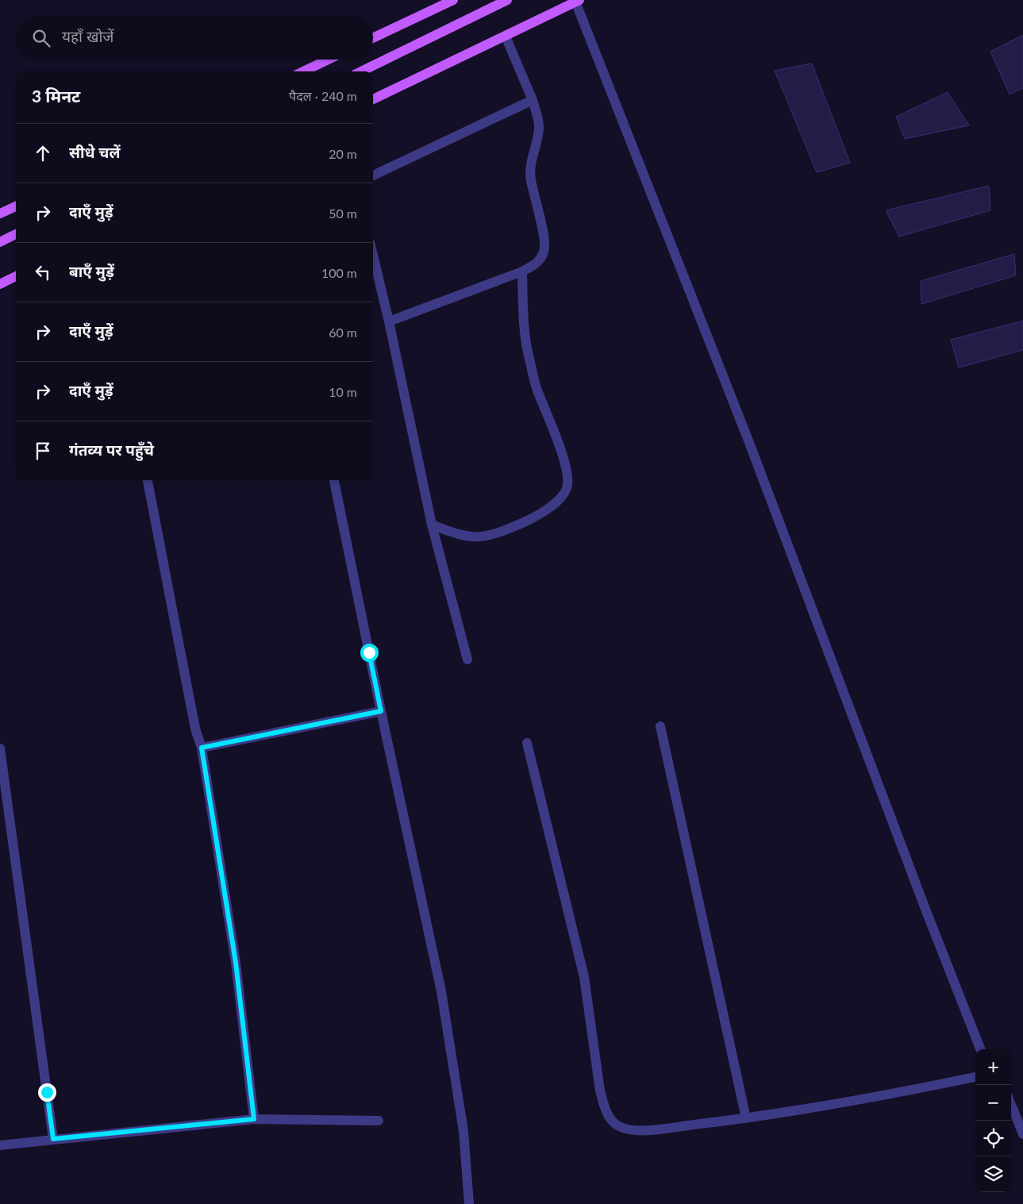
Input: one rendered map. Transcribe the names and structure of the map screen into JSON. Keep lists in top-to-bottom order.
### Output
{
  "page": {
    "search": "यहाँ खोजें",
    "heading": ["3 मिनट", "पैदल · 240 m"],
    "list": [
      ["सीधे चलें", "20 m"],
      ["दाएँ मुड़ें", "50 m"],
      ["बाएँ मुड़ें", "100 m"],
      ["दाएँ मुड़ें", "60 m"],
      ["दाएँ मुड़ें", "10 m"],
      "गंतव्य पर पहुँचे"
    ],
    "map_buttons": ["+", "−"]
  }
}
